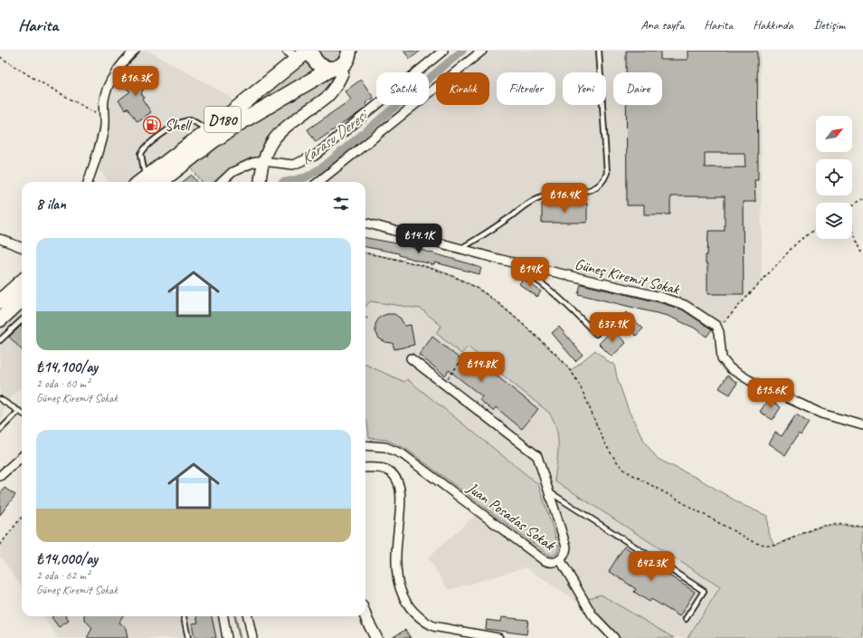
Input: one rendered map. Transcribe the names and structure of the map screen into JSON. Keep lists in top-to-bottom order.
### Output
{
  "streets": {
    "highway": ["D180"],
    "street": ["Güneş Kiremit Sokak", "Juan Posadas Sokak"]
  },
  "water": ["Karasu Deresi"],
  "places": {
    "fuel station": ["Shell"]
  },
  "north": "top right",
  "page": {
    "header": "Harita",
    "nav": [
      "Ana sayfa",
      "Harita",
      "Hakkında",
      "İletişim"
    ],
    "price": [
      "₺16.3K",
      "₺16.4K",
      "₺14.1K",
      "₺14K",
      "₺37.9K",
      "₺14.8K",
      "₺15.6K",
      "₺42.3K"
    ],
    "chip": [
      "Satılık",
      "Kiralık",
      "Filtreler",
      "Yeni",
      "Daire"
    ],
    "heading": "8 ilan",
    "list": [
      {
        "name": "₺14,100/ay",
        "note": "2 oda · 60 m² · Güneş Kiremit Sokak"
      },
      {
        "name": "₺14,000/ay",
        "note": "2 oda · 62 m² · Güneş Kiremit Sokak"
      }
    ]
  }
}
